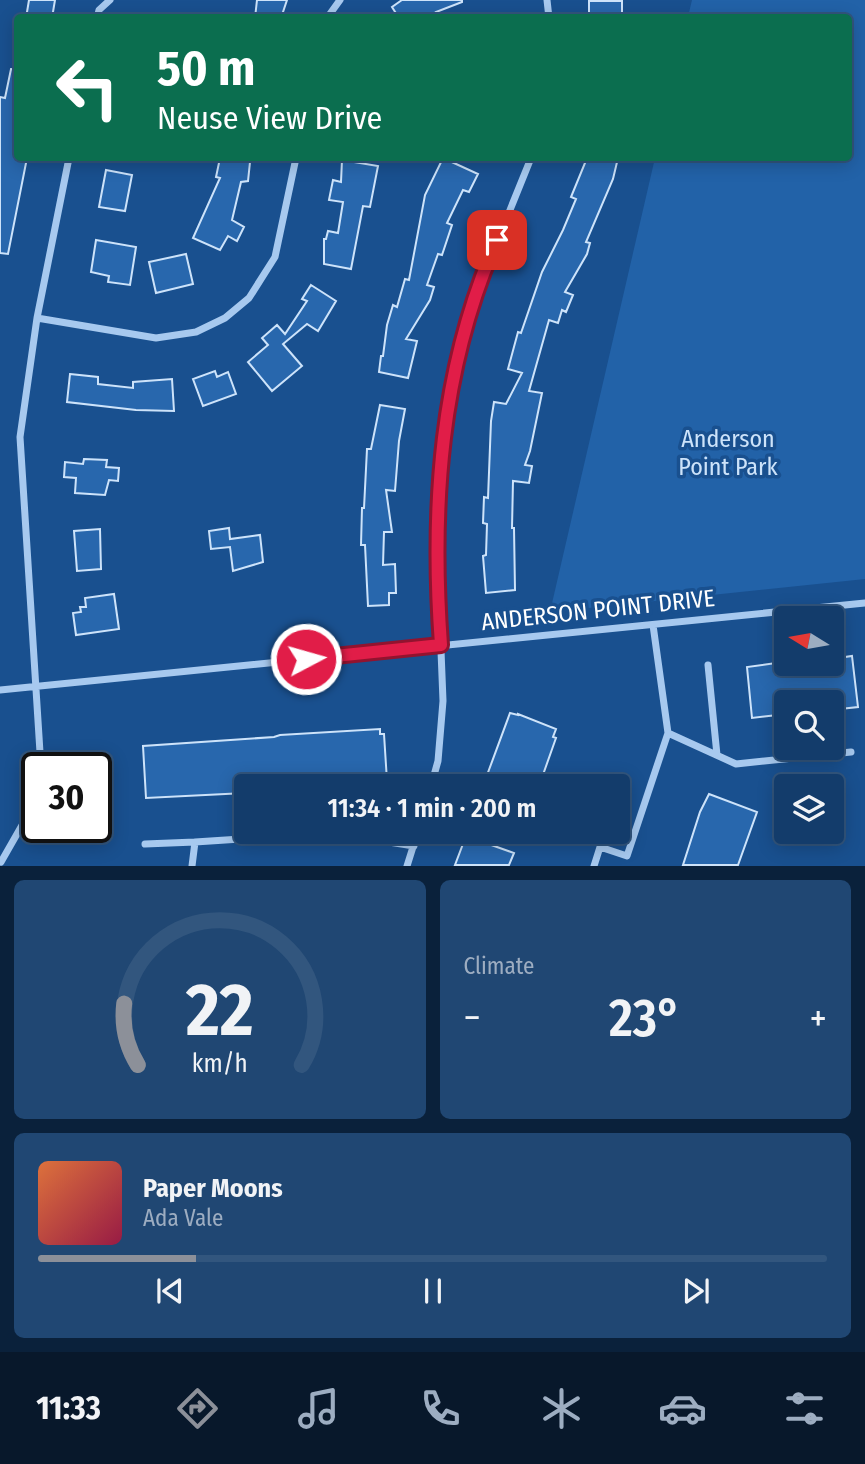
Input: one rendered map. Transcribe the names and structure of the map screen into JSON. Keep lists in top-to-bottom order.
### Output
{
  "streets": {
    "street": ["ANDERSON POINT DRIVE"]
  },
  "parks": ["Anderson Point Park"],
  "north": "left",
  "page": {
    "turn": ["50 m", "Neuse View Drive"],
    "limit": "30",
    "trip": "11:34 · 1 min · 200 m",
    "tile": "Climate",
    "heat": ["−", "23°", "+"],
    "song": ["Paper Moons", "Ada Vale"],
    "tabs": "11:33",
    "gauge": ["22", "km/h"]
  }
}
